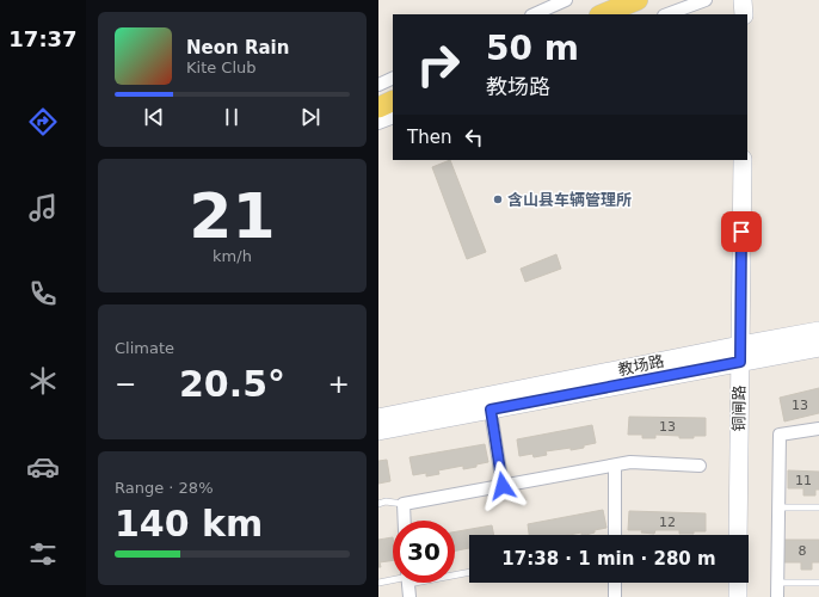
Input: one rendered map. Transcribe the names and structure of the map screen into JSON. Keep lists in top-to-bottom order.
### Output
{
  "streets": {
    "main road": ["教场路", "铜闸路"]
  },
  "crossings": [
    ["教场路", "铜闸路"]
  ],
  "places": ["含山县车辆管理所"],
  "house_numbers": [
    "13",
    "13",
    "11",
    "12",
    "8"
  ],
  "page": {
    "tabs": "17:37",
    "turn": ["50 m", "教场路"],
    "song": ["Neon Rain", "Kite Club"],
    "then": "Then",
    "tile": [
      ["21", "km/h"],
      "Climate",
      ["Range · 28%", "140 km"]
    ],
    "heat": ["−", "20.5°", "+"],
    "limit": "30",
    "trip": "17:38 · 1 min · 280 m"
  }
}
